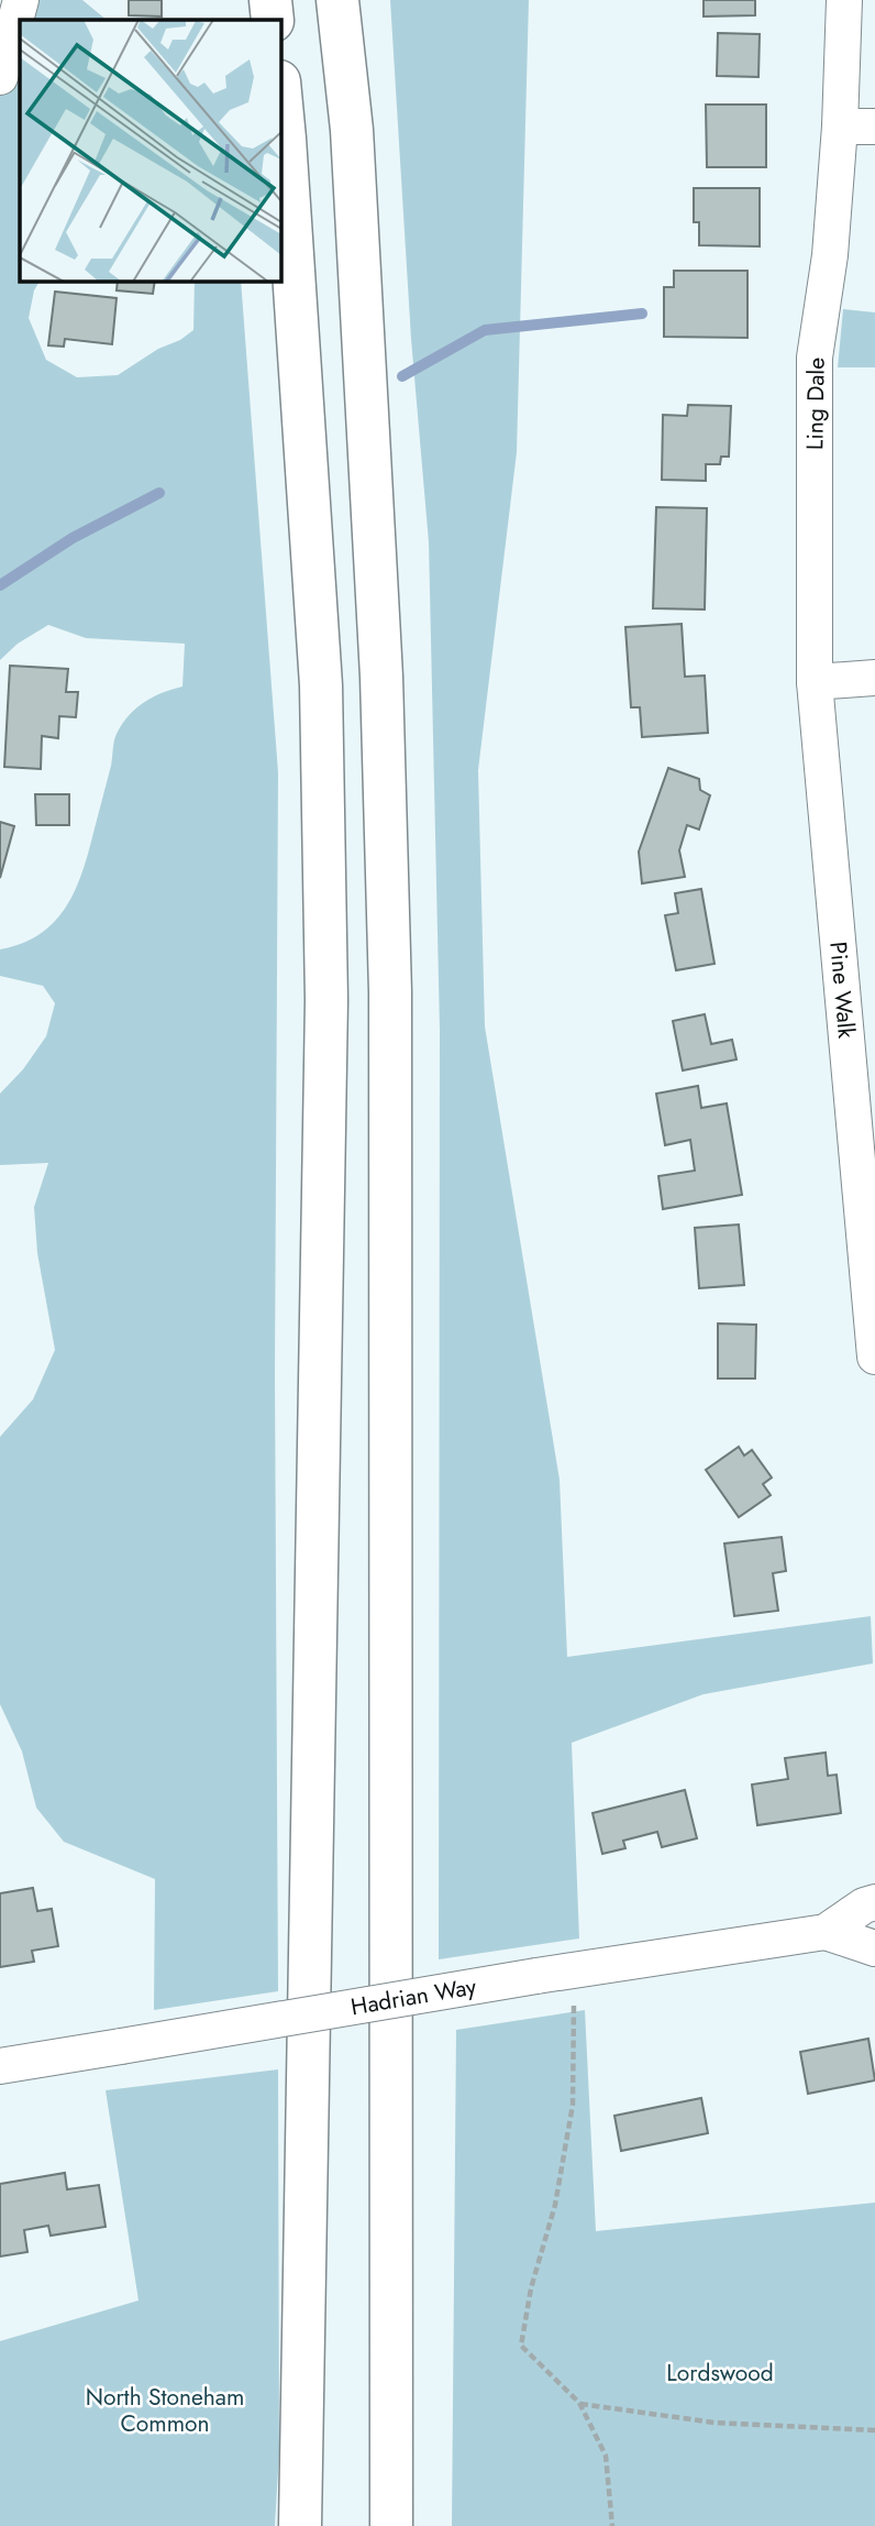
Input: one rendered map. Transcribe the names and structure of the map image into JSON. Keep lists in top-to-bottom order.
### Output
{
  "streets": {
    "street": ["Ling Dale", "Pine Walk", "Hadrian Way"]
  },
  "crossings": [
    ["Ling Dale", "Pine Walk"]
  ],
  "parks": ["Lordswood", "North Stoneham Common"]
}
